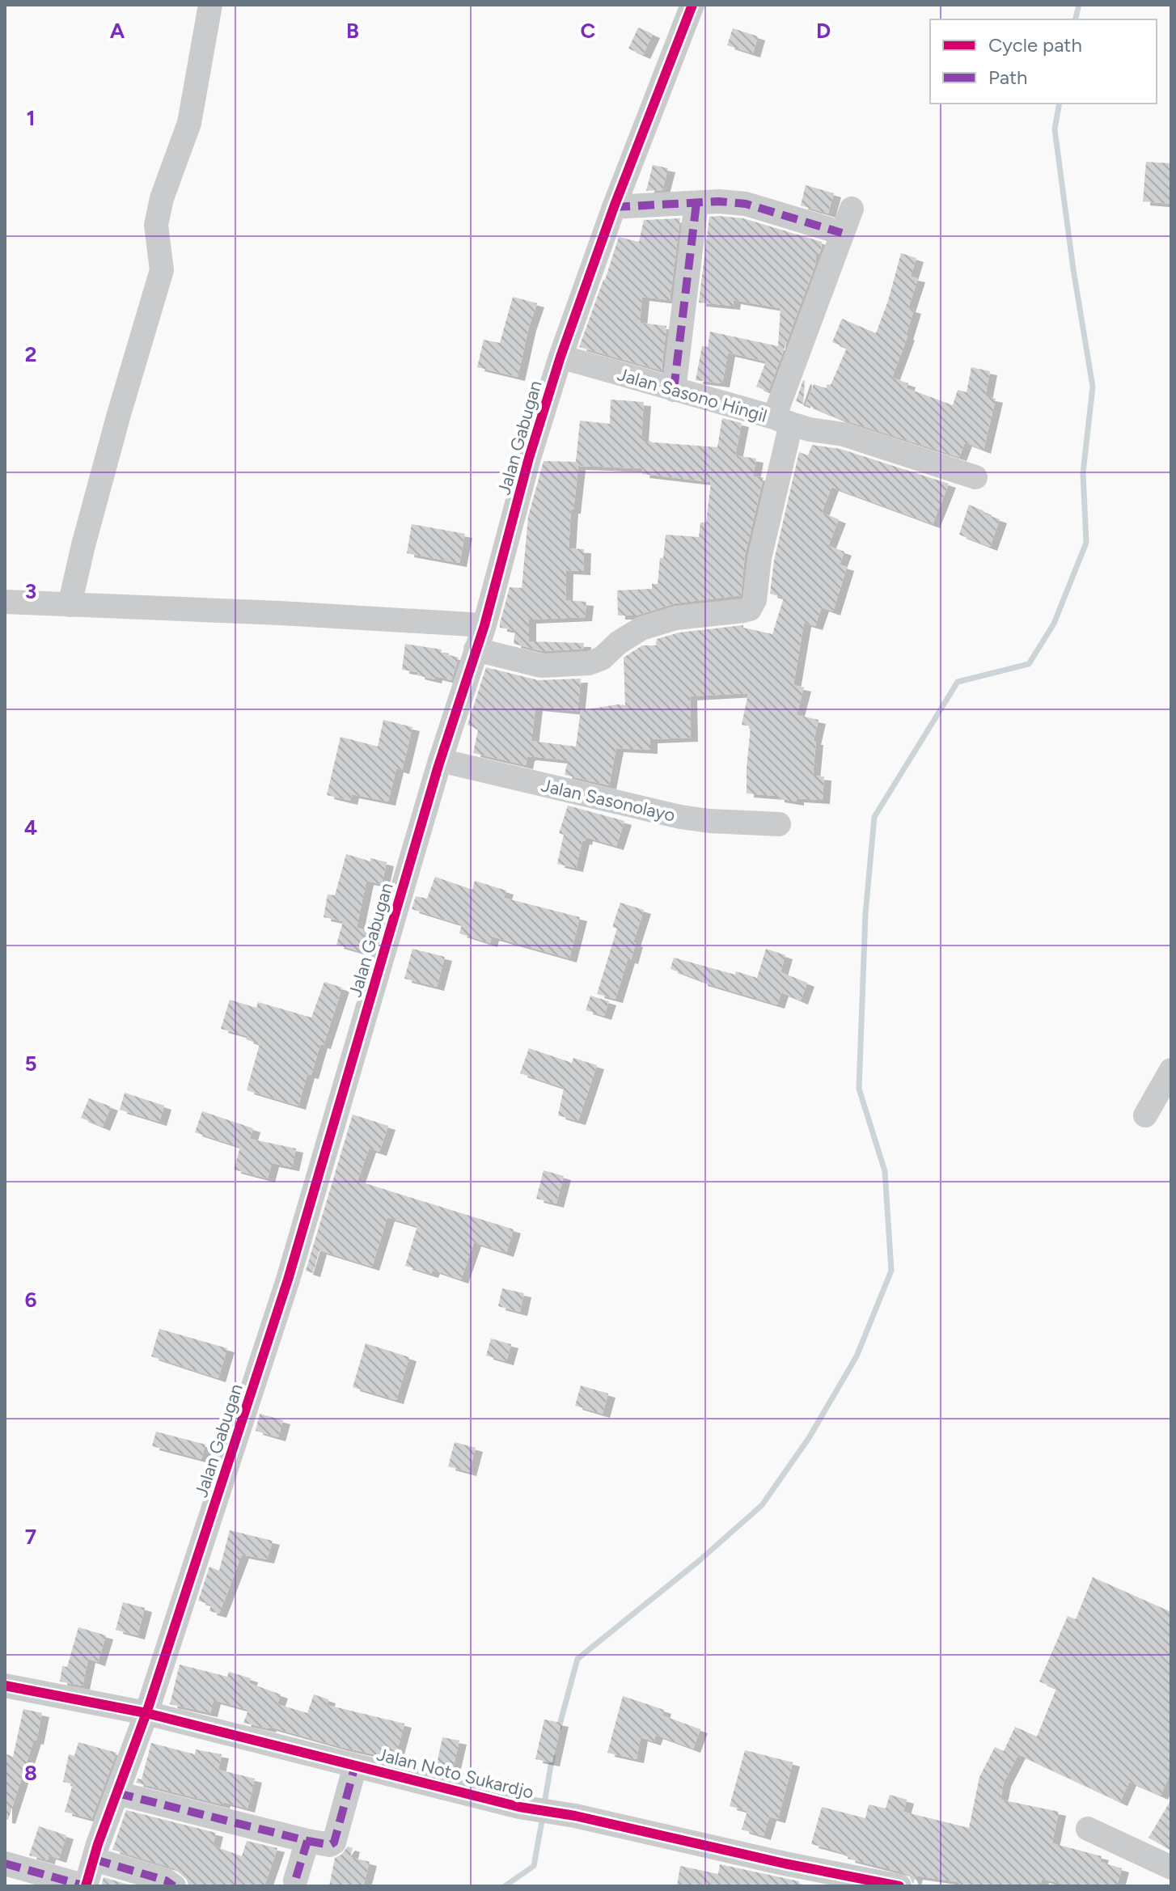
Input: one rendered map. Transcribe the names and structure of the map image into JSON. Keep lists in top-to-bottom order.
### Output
{
  "streets": {
    "street": [
      "Jalan Sasono Hingil",
      "Jalan Gabugan",
      "Jalan Sasonolayo",
      "Jalan Noto Sukardjo"
    ]
  },
  "crossings": [
    ["Jalan Sasono Hingil", "Jalan Gabugan"],
    ["Jalan Gabugan", "Jalan Sasonolayo"],
    ["Jalan Gabugan", "Jalan Noto Sukardjo"]
  ],
  "legend": ["Cycle path", "Path"],
  "grid": {
    "columns": [
      "A",
      "B",
      "C",
      "D"
    ],
    "rows": [
      "1",
      "2",
      "3",
      "4",
      "5",
      "6",
      "7",
      "8"
    ]
  }
}
